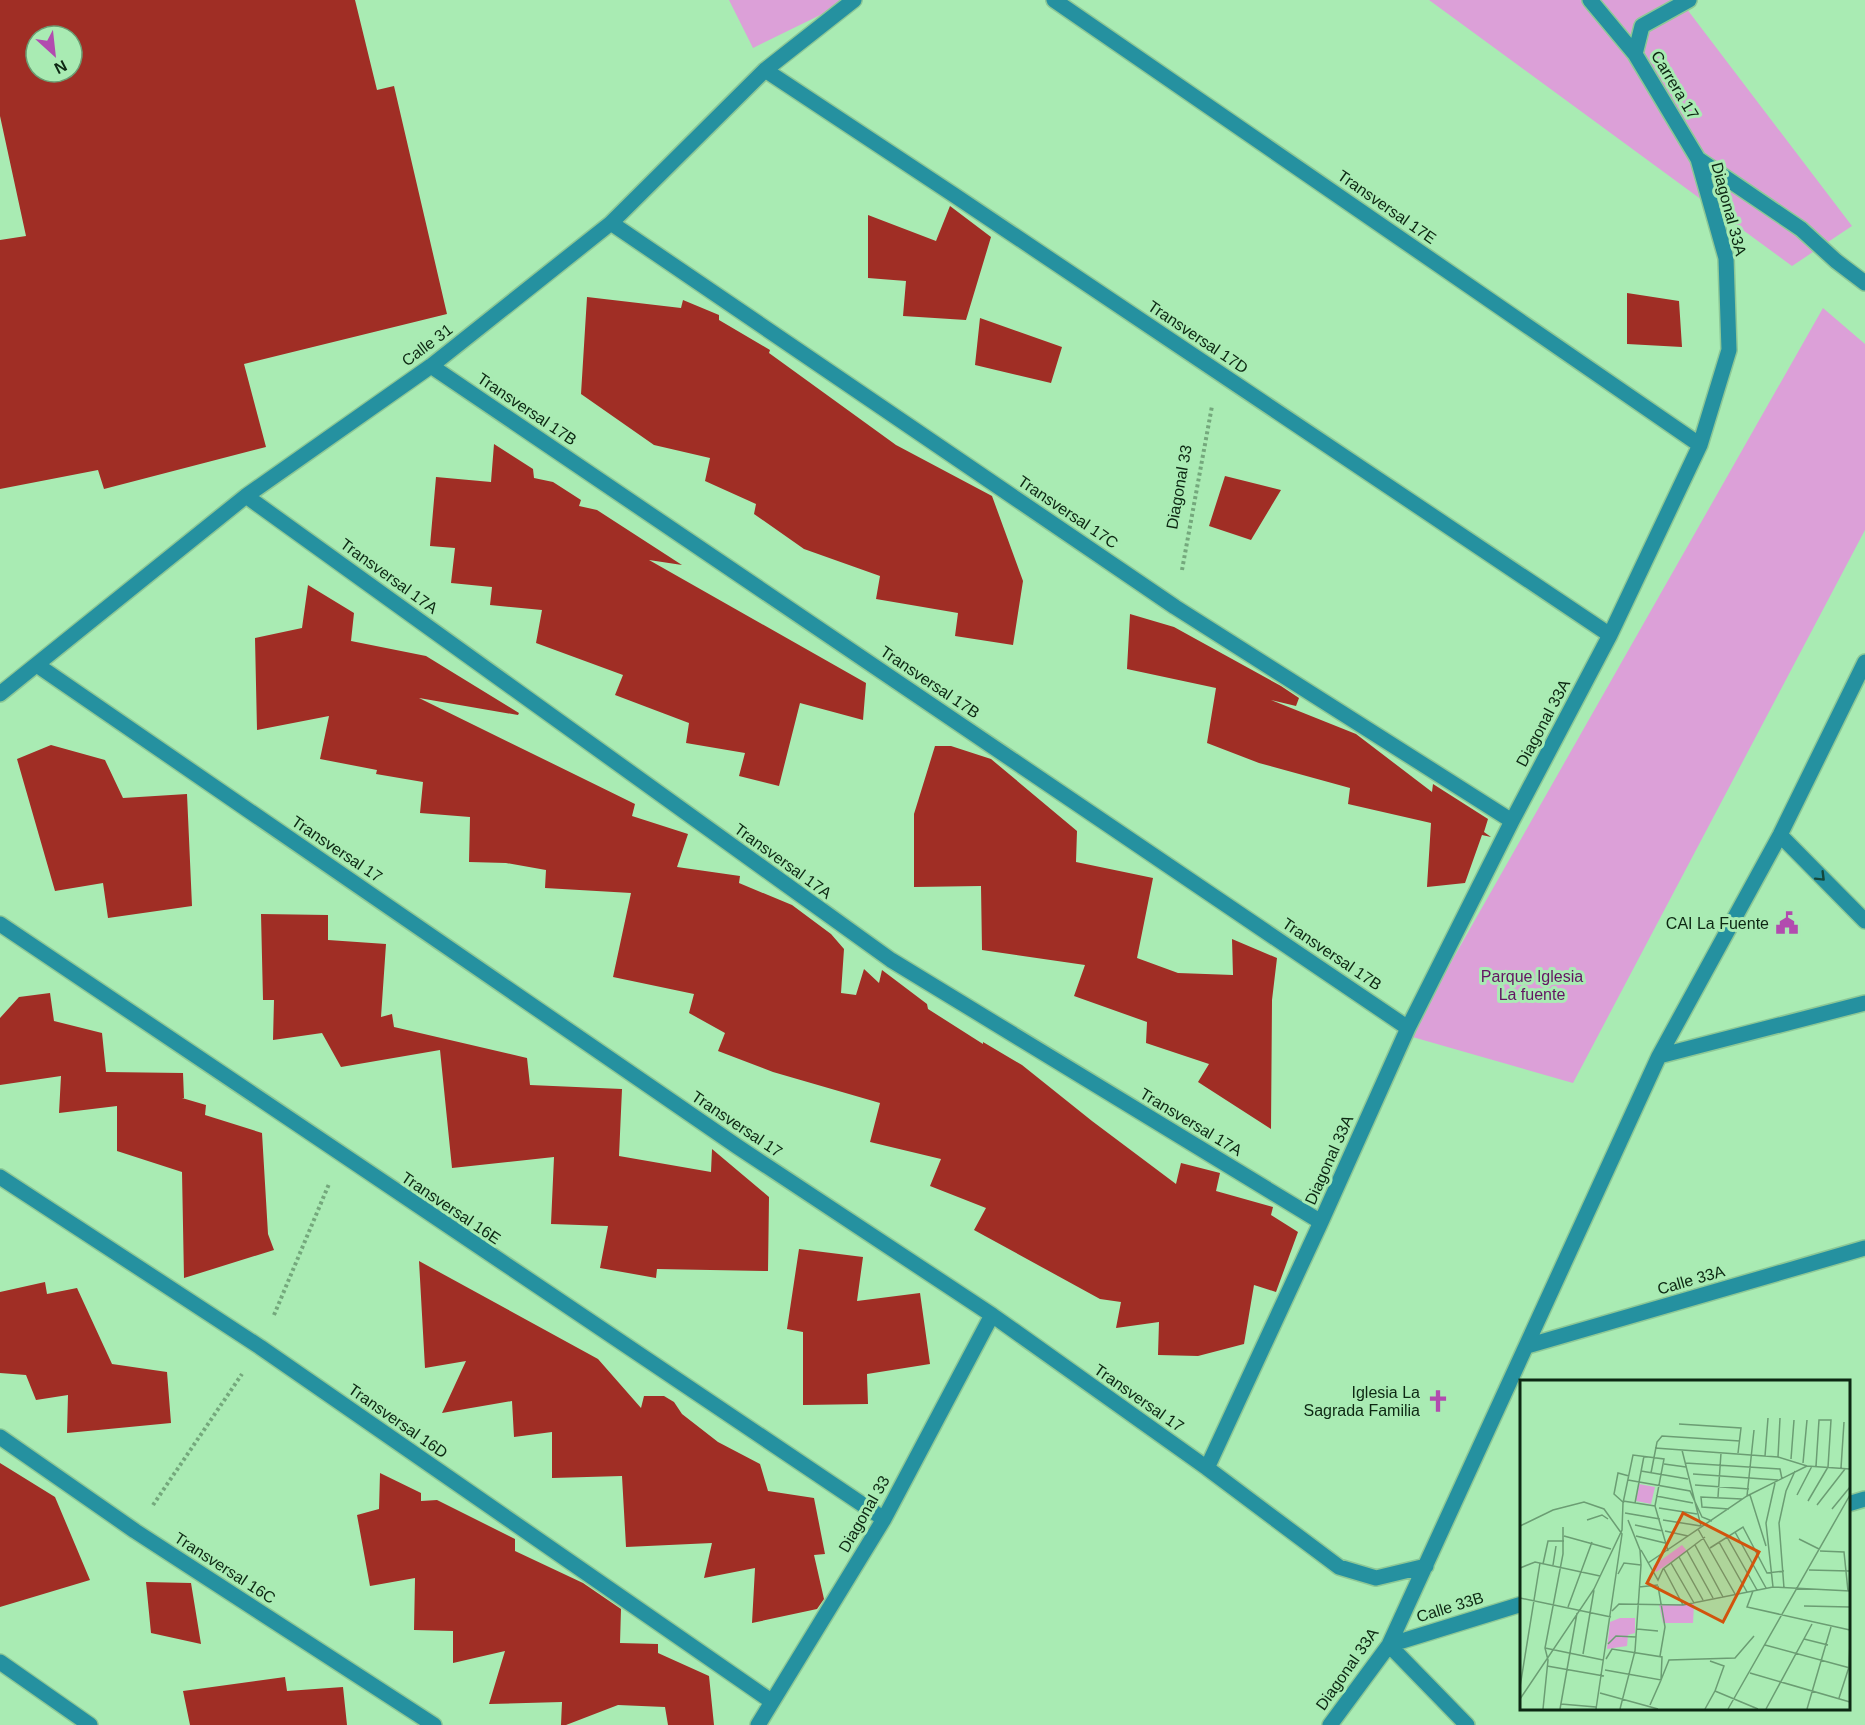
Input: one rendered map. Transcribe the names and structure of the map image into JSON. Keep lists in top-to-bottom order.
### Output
{
  "streets": {
    "street": [
      "Carrera 17",
      "Transversal 17E",
      "Diagonal 33A",
      "Transversal 17D",
      "Calle 31",
      "Transversal 17B",
      "Diagonal 33",
      "Transversal 17C",
      "Transversal 17A",
      "Transversal 17",
      "Transversal 16E",
      "Calle 33A",
      "Transversal 16D",
      "Transversal 16C",
      "Calle 33B"
    ]
  },
  "crossings": [
    ["Carrera 17", "Diagonal 33A"],
    ["Transversal 17E", "Diagonal 33A"],
    ["Diagonal 33A", "Transversal 17D"],
    ["Diagonal 33A", "Transversal 17B"],
    ["Diagonal 33A", "Transversal 17C"],
    ["Diagonal 33A", "Transversal 17A"],
    ["Diagonal 33A", "Transversal 17"],
    ["Diagonal 33A", "Calle 33A"],
    ["Diagonal 33A", "Calle 33B"],
    ["Transversal 17D", "Calle 31"],
    ["Transversal 17D", "Diagonal 33"],
    ["Calle 31", "Transversal 17B"],
    ["Calle 31", "Transversal 17C"],
    ["Calle 31", "Transversal 17A"],
    ["Calle 31", "Transversal 17"],
    ["Diagonal 33", "Transversal 17C"],
    ["Diagonal 33", "Transversal 17"],
    ["Diagonal 33", "Transversal 16E"],
    ["Diagonal 33", "Transversal 16D"]
  ],
  "parks": ["Parque Iglesia La fuente"],
  "places": {
    "public building": ["CAI La Fuente"],
    "church": ["Iglesia La Sagrada Familia"]
  },
  "north": "bottom right"
}
